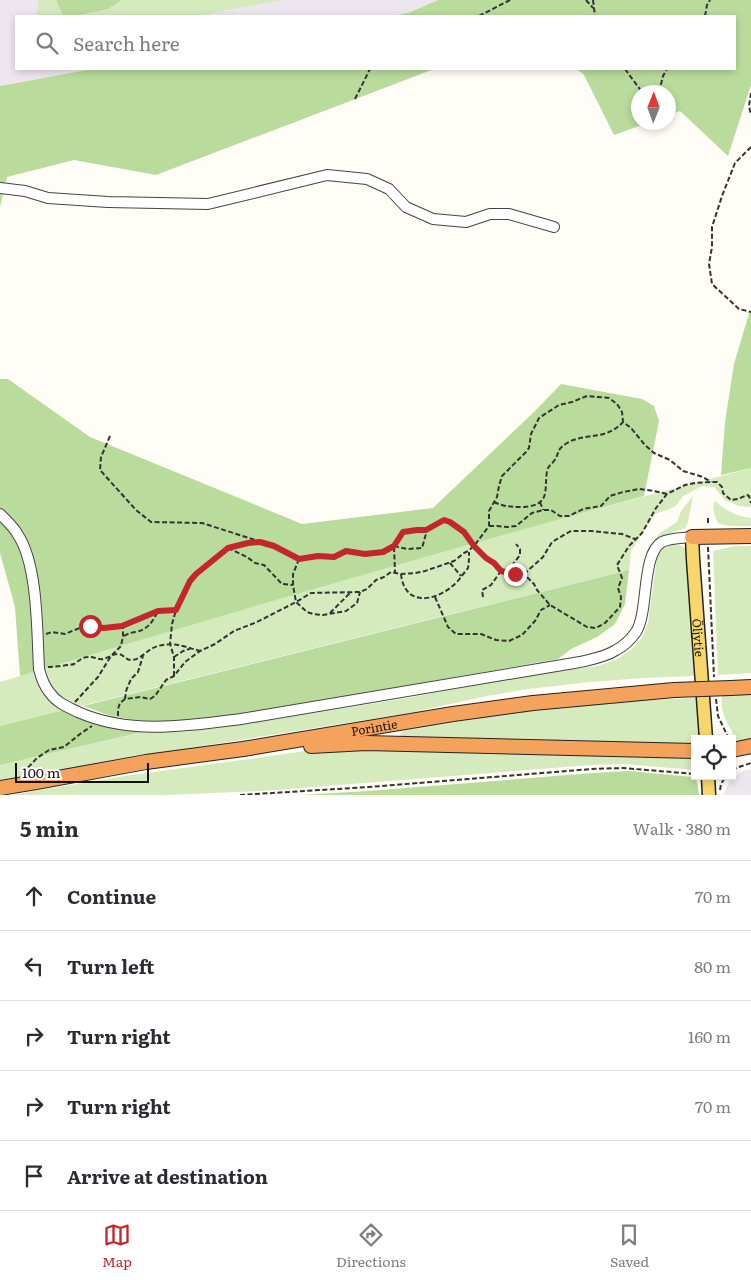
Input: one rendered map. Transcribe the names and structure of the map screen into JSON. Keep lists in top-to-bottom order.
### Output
{
  "streets": {
    "highway": ["Porintie"],
    "main road": ["Öljytie"]
  },
  "scale_bar": "100 m",
  "north": "top",
  "page": {
    "search": "Search here",
    "scale": "100 m",
    "heading": ["5 min", "Walk · 380 m"],
    "list": [
      ["Continue", "70 m"],
      ["Turn left", "80 m"],
      ["Turn right", "160 m"],
      ["Turn right", "70 m"],
      "Arrive at destination"
    ],
    "nav": ["Map", "Directions", "Saved"]
  }
}
